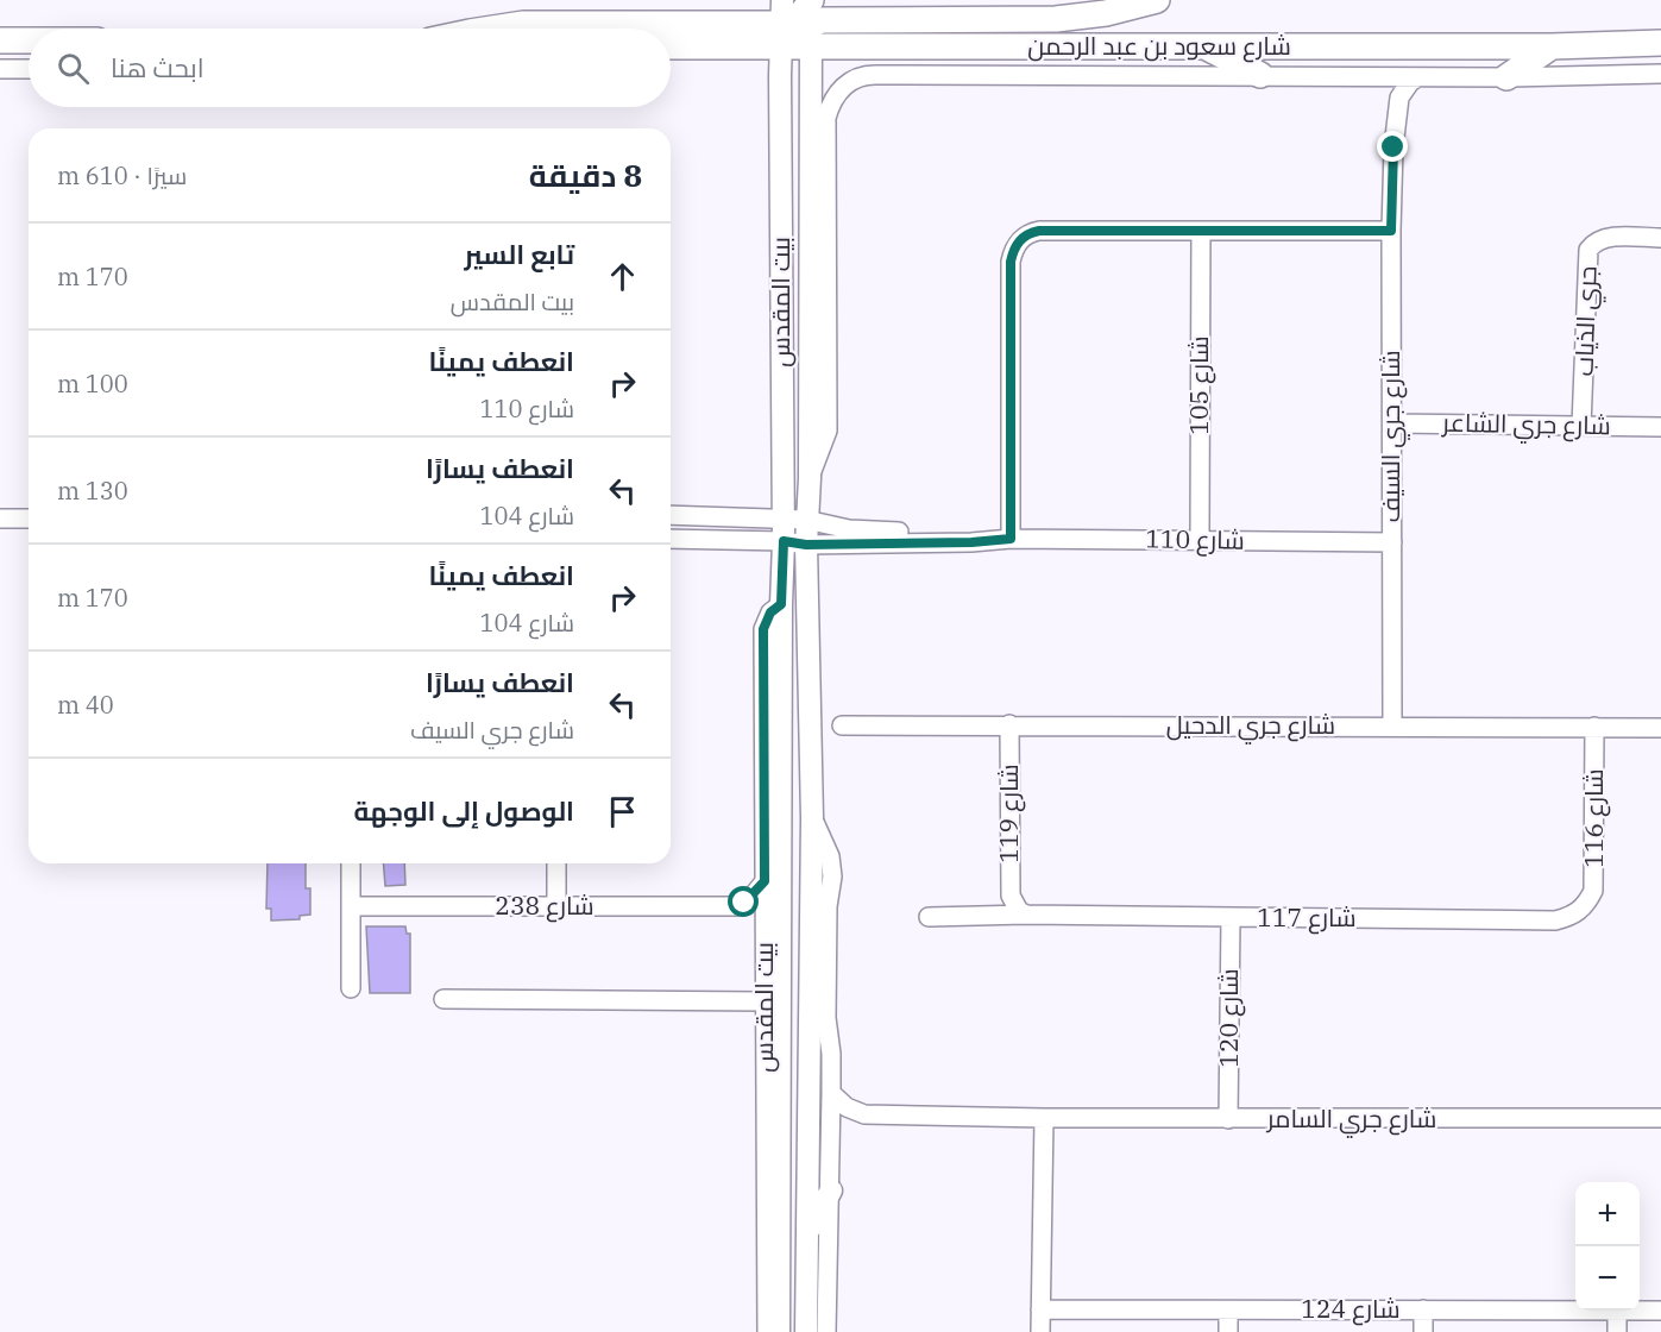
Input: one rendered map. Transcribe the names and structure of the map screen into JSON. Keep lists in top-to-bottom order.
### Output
{
  "streets": {
    "main road": ["شارع سعود بن عبد الرحمن"],
    "street": [
      "بيت المقدس",
      "جري الذياب",
      "شارع 105",
      "شارع جري الشاعر",
      "شارع جري السيف",
      "شارع 110",
      "شارع جري الدحيل",
      "شارع 119",
      "شارع 116",
      "شارع 238",
      "شارع 117",
      "شارع 120",
      "شارع جري السامر",
      "شارع 124"
    ]
  },
  "crossings": [
    ["شارع سعود بن عبد الرحمن", "بيت المقدس"],
    ["شارع سعود بن عبد الرحمن", "شارع جري السيف"],
    ["بيت المقدس", "شارع 110"],
    ["جري الذياب", "شارع جري الشاعر"],
    ["شارع 105", "شارع 110"],
    ["شارع جري الشاعر", "شارع جري السيف"],
    ["شارع جري السيف", "شارع 110"],
    ["شارع جري السيف", "شارع جري الدحيل"],
    ["شارع جري الدحيل", "شارع 119"],
    ["شارع جري الدحيل", "شارع 116"],
    ["شارع 119", "شارع 117"],
    ["شارع 116", "شارع 117"],
    ["شارع 117", "شارع 120"],
    ["شارع 120", "شارع جري السامر"]
  ],
  "page": {
    "search": "ابحث هنا",
    "heading": ["8 دقيقة", "سيرًا · 610 m"],
    "list": [
      ["تابع السير", "بيت المقدس", "170 m"],
      ["انعطف يمينًا", "شارع 110", "100 m"],
      ["انعطف يسارًا", "شارع 104", "130 m"],
      ["انعطف يمينًا", "شارع 104", "170 m"],
      ["انعطف يسارًا", "شارع جري السيف", "40 m"],
      "الوصول إلى الوجهة"
    ],
    "map_buttons": ["+", "−"]
  }
}
